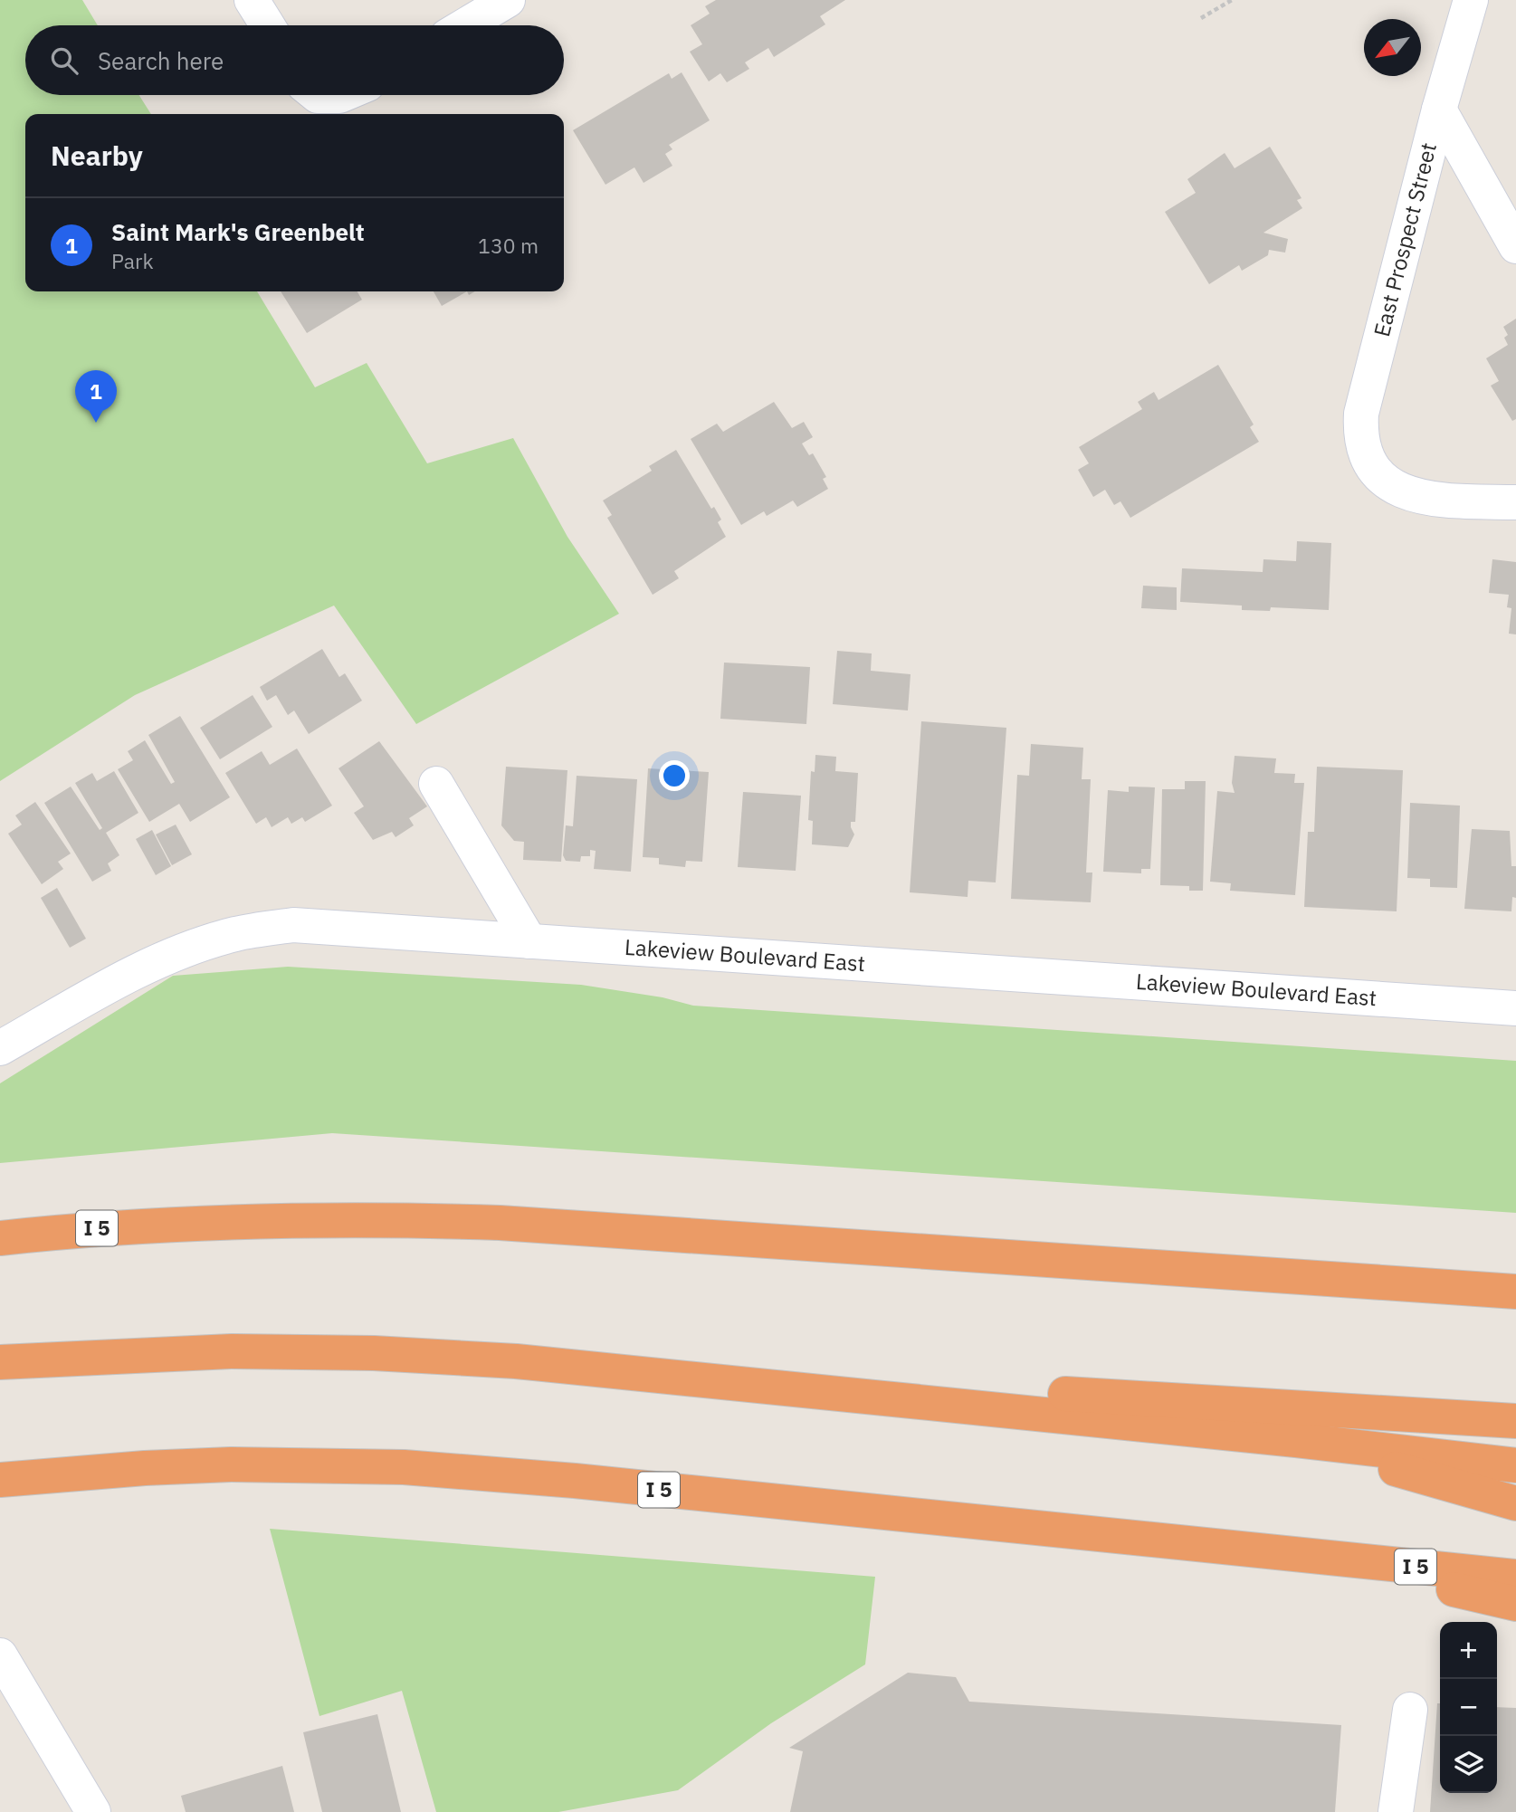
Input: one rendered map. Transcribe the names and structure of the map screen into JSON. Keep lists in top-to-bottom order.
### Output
{
  "streets": {
    "highway": ["I 5"],
    "street": ["East Prospect Street", "Lakeview Boulevard East"]
  },
  "north": "bottom left",
  "page": {
    "search": "Search here",
    "heading": "Nearby",
    "list": [
      {
        "mark": "1",
        "name": "Saint Mark's Greenbelt",
        "note": "Park",
        "value": "130 m"
      }
    ],
    "pins": "1",
    "map_buttons": ["+", "−"]
  }
}
